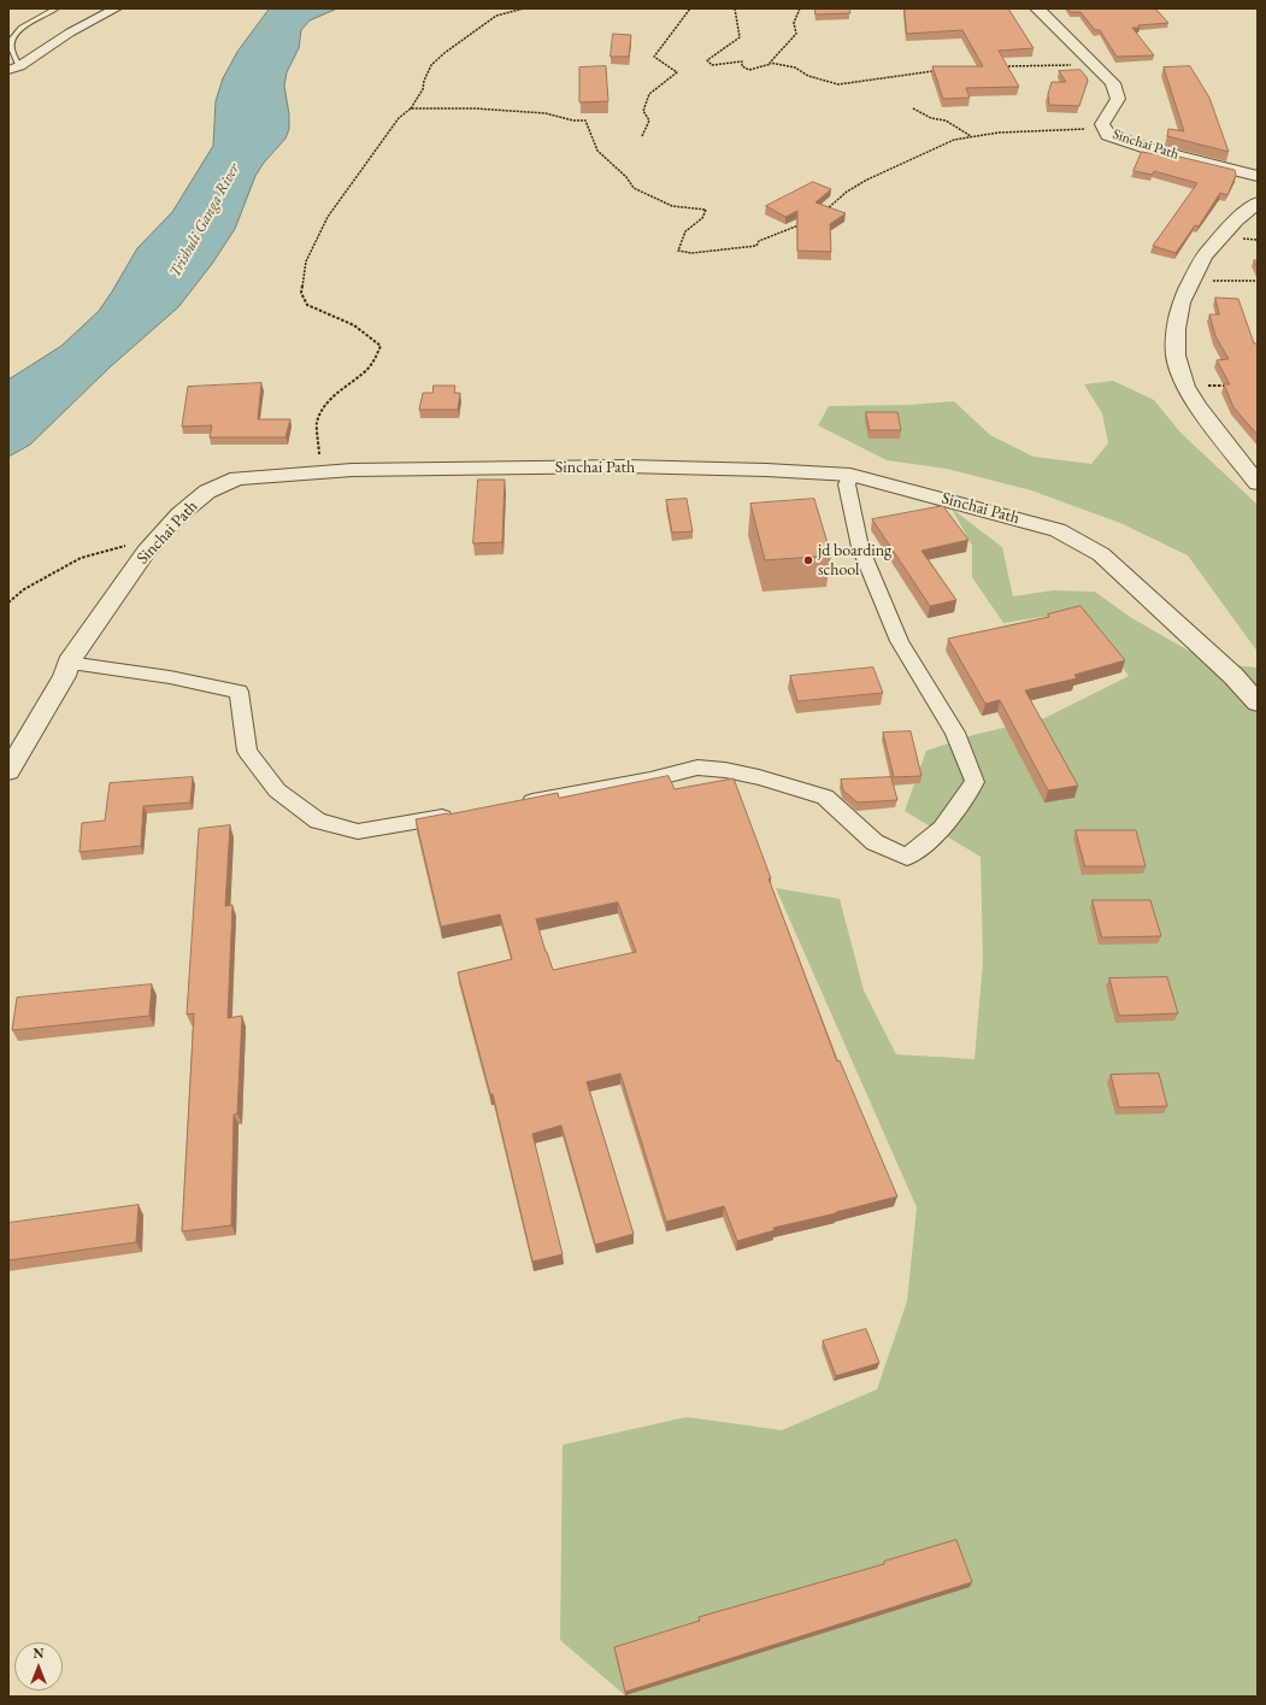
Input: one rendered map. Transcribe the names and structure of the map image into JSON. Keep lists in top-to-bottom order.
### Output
{
  "streets": {
    "street": ["Sinchai Path"]
  },
  "water": ["Trishuli Ganga River"],
  "places": ["jd boarding school"],
  "north": "top"
}
